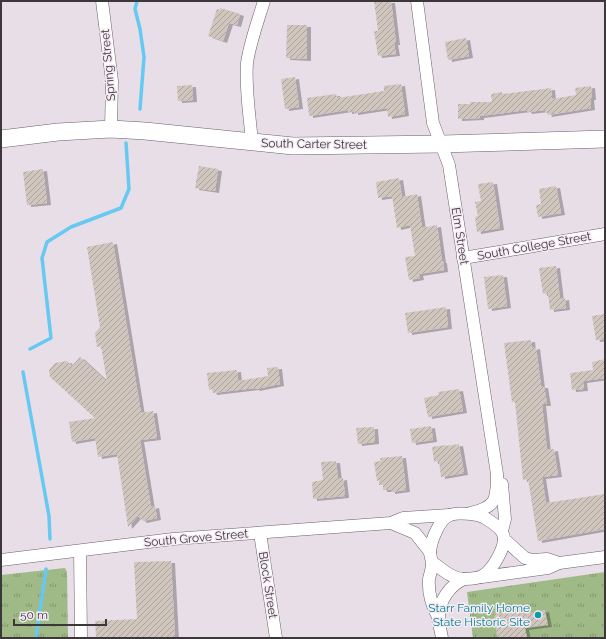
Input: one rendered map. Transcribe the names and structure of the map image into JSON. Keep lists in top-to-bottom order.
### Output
{
  "streets": {
    "street": [
      "Spring Street",
      "South Carter Street",
      "Elm Street",
      "South College Street",
      "South Grove Street",
      "Block Street"
    ]
  },
  "crossings": [
    ["Spring Street", "South Carter Street"],
    ["South Carter Street", "Elm Street"],
    ["Elm Street", "South College Street"],
    ["Elm Street", "South Grove Street"],
    ["South Grove Street", "Block Street"]
  ],
  "places": ["Starr Family Home State Historic Site"],
  "scale_bar": "50 m"
}
